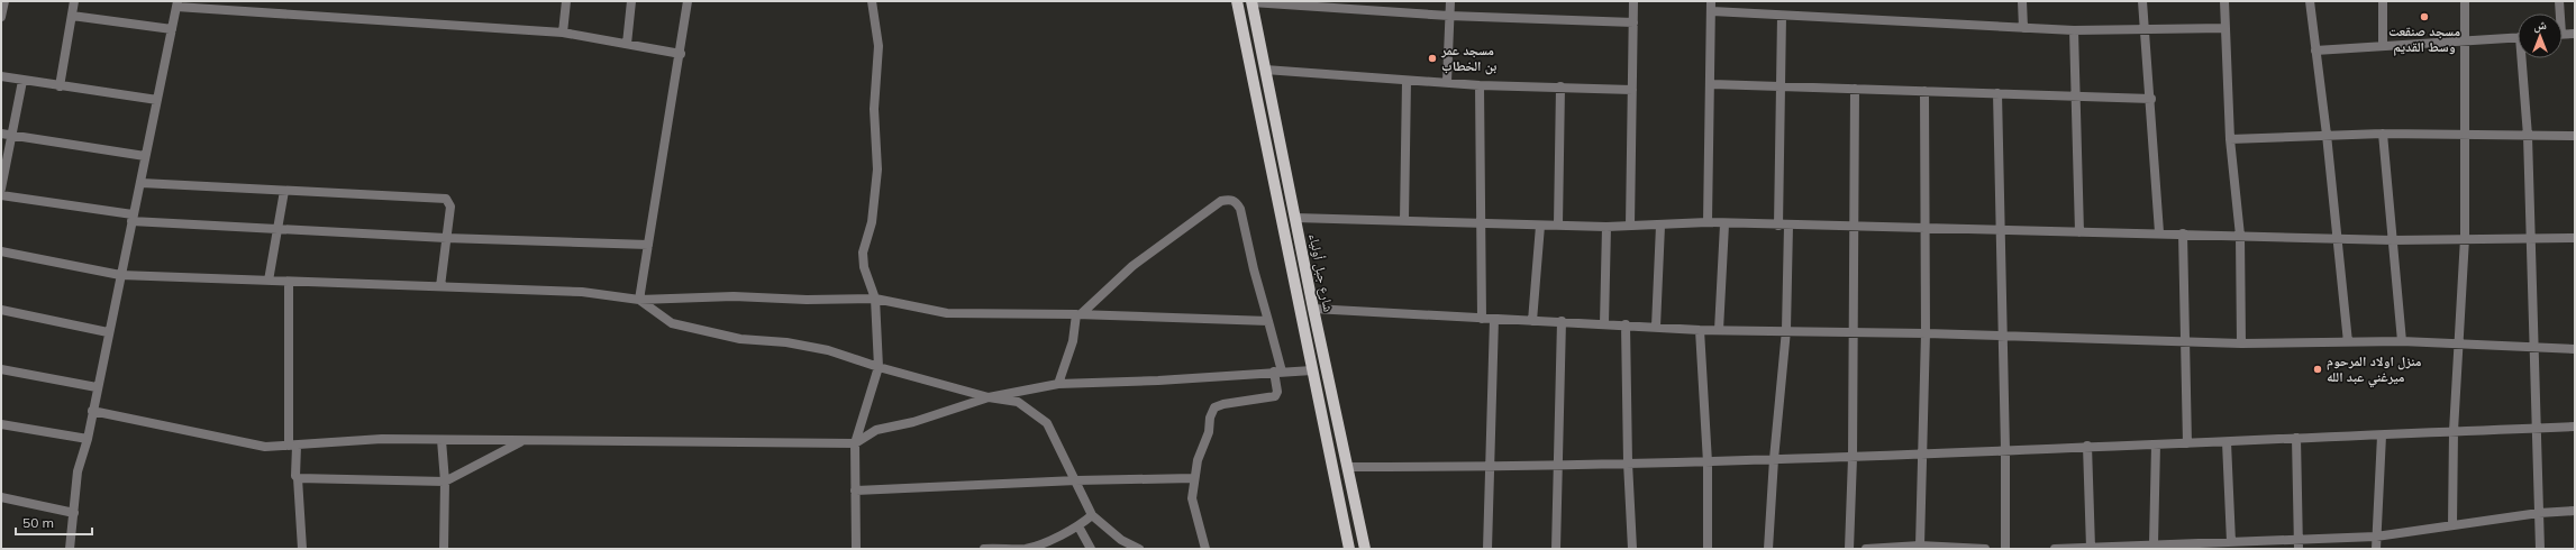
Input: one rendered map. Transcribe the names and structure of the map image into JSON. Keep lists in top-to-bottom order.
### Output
{
  "streets": {
    "main road": ["شارع جبل أولياء"]
  },
  "places": ["مسجد صنقعت وسط القديم", "مسجد عمر بن الخطاب", "منزل اولاد المرحوم ميرغني عبد الله"],
  "scale_bar": "50 m",
  "north": "top"
}
